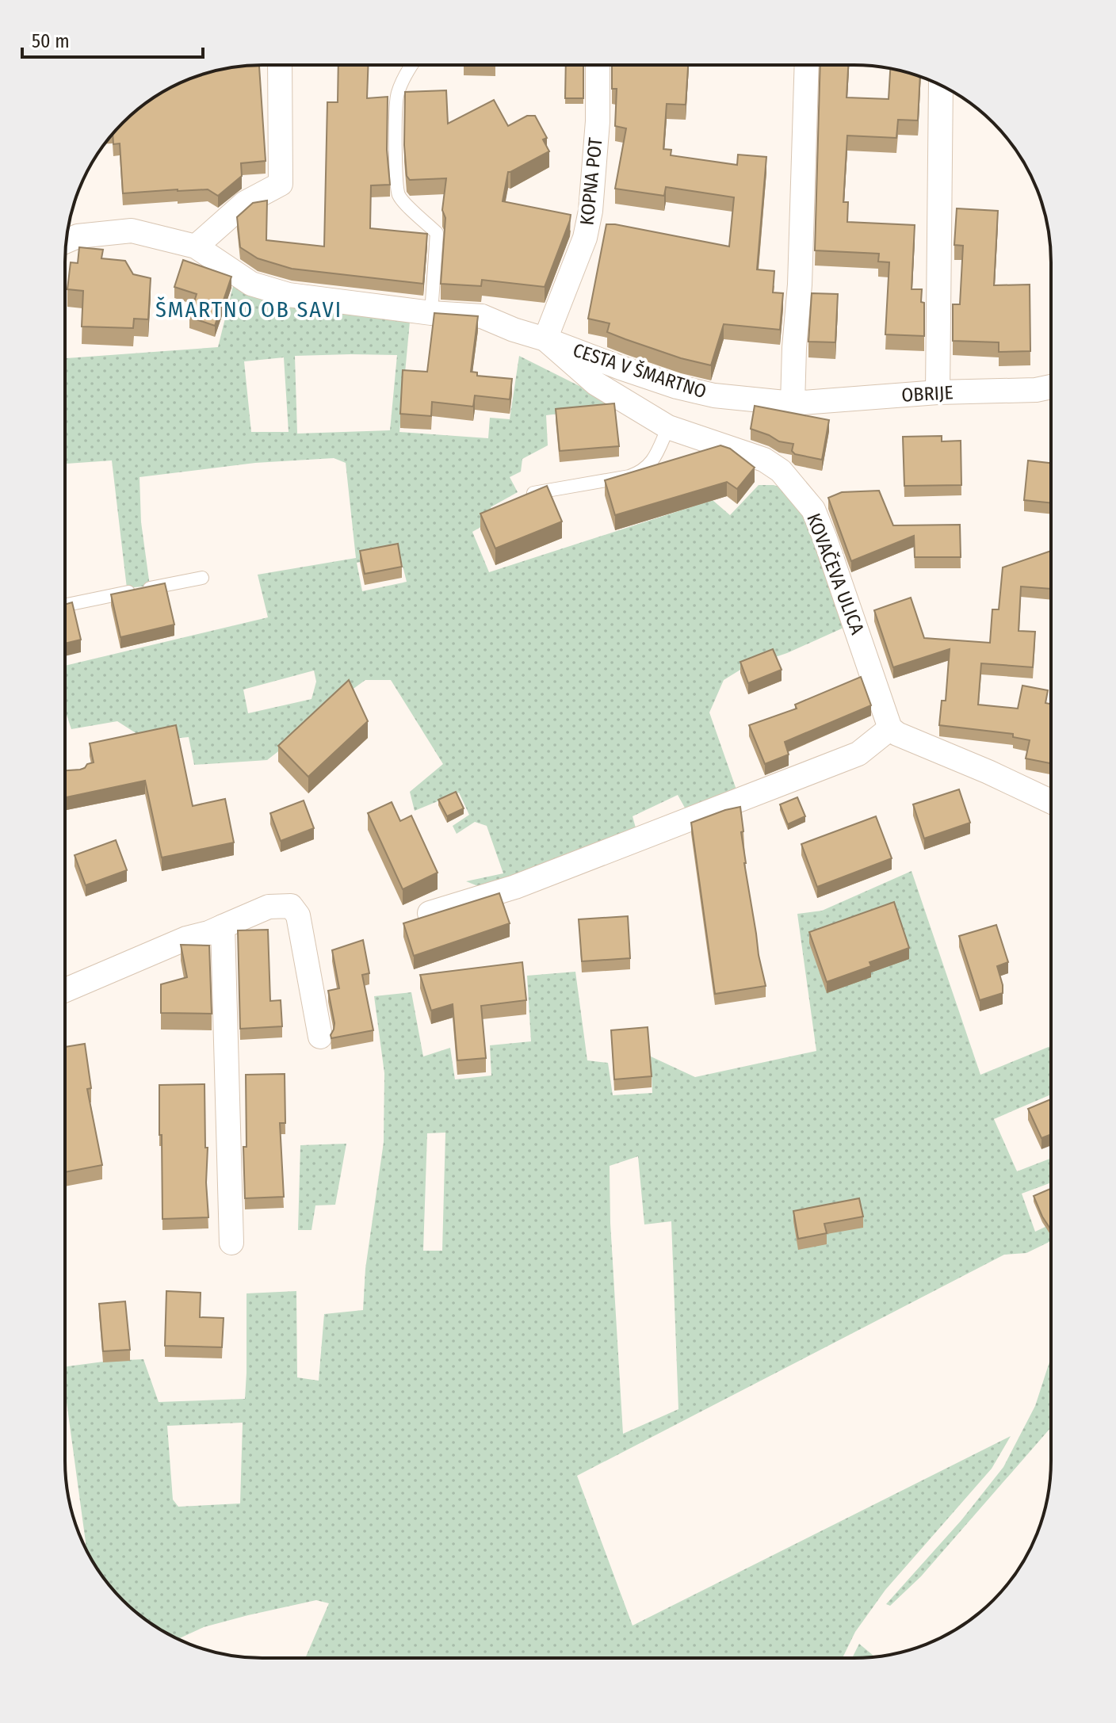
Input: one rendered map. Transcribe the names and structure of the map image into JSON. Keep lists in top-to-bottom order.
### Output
{
  "streets": {
    "street": [
      "KOPNA POT",
      "CESTA V ŠMARTNO",
      "OBRIJE",
      "KOVAČEVA ULICA"
    ]
  },
  "crossings": [
    ["KOPNA POT", "CESTA V ŠMARTNO"],
    ["KOPNA POT", "KOVAČEVA ULICA"],
    ["CESTA V ŠMARTNO", "OBRIJE"],
    ["CESTA V ŠMARTNO", "KOVAČEVA ULICA"]
  ],
  "districts": ["ŠMARTNO OB SAVI"],
  "scale_bar": "50 m"
}
